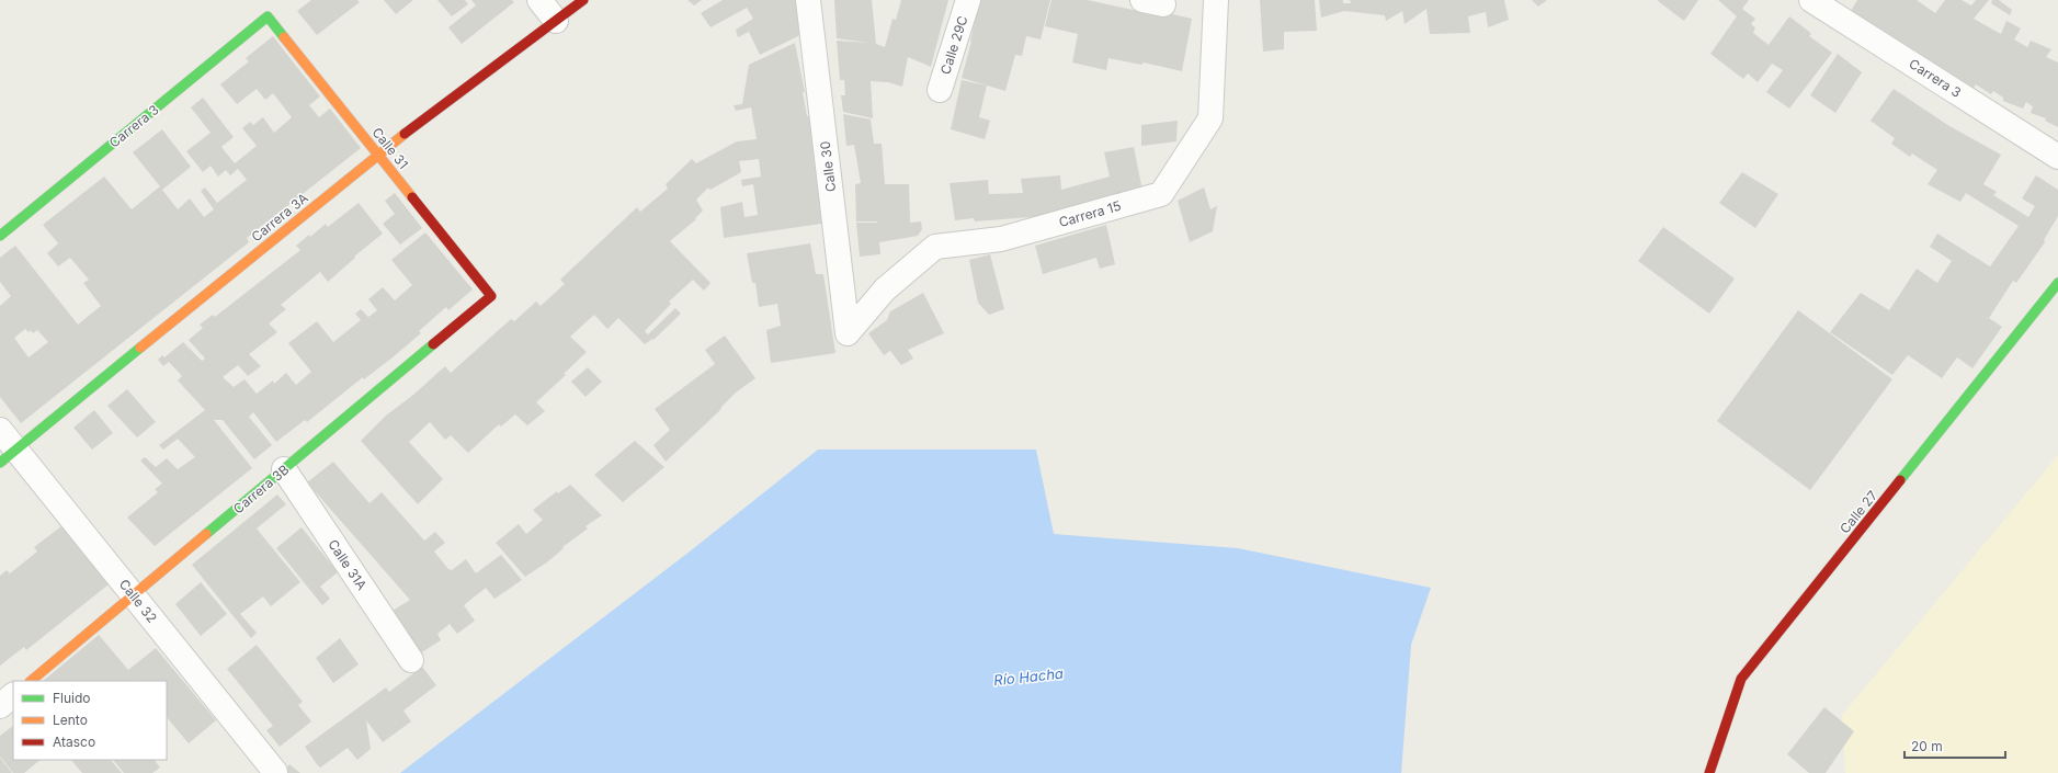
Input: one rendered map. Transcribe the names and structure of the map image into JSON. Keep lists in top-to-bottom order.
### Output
{
  "streets": {
    "street": [
      "Calle 29C",
      "Carrera 3",
      "Calle 31",
      "Calle 30",
      "Carrera 15",
      "Carrera 3A",
      "Carrera 3B",
      "Calle 27",
      "Calle 31A",
      "Calle 32"
    ]
  },
  "crossings": [
    ["Carrera 3", "Calle 31"],
    ["Calle 31", "Carrera 3A"],
    ["Calle 31", "Carrera 3B"],
    ["Calle 30", "Carrera 15"],
    ["Carrera 3A", "Calle 32"],
    ["Carrera 3B", "Calle 31A"],
    ["Carrera 3B", "Calle 32"]
  ],
  "water": ["Río Hacha"],
  "legend": ["Fluido", "Lento", "Atasco"],
  "scale_bar": "20 m"
}
